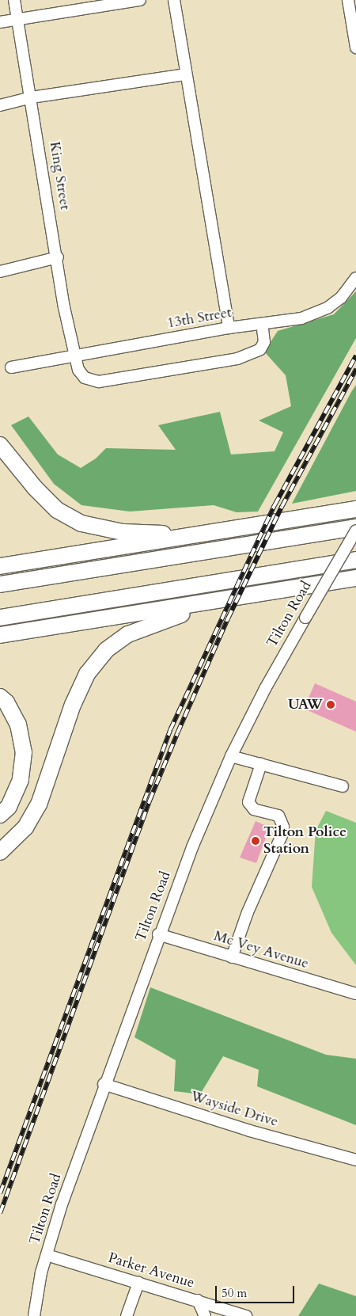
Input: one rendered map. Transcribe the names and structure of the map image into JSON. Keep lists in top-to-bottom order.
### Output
{
  "streets": {
    "street": [
      "King Street",
      "13th Street",
      "Tilton Road",
      "Mc Vey Avenue",
      "Wayside Drive",
      "Parker Avenue"
    ]
  },
  "crossings": [
    ["King Street", "13th Street"],
    ["Tilton Road", "Mc Vey Avenue"],
    ["Tilton Road", "Wayside Drive"],
    ["Tilton Road", "Parker Avenue"]
  ],
  "places": ["UAW", "Tilton Police Station"],
  "scale_bar": "50 m"
}
